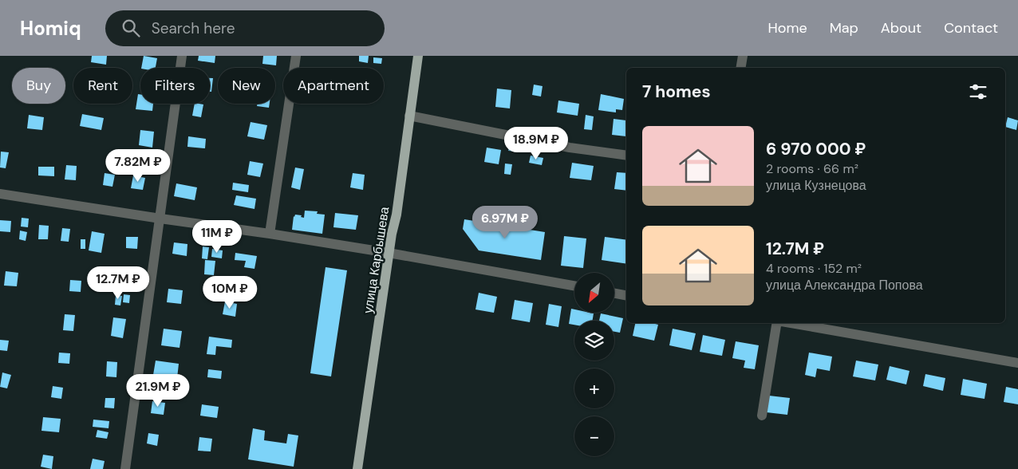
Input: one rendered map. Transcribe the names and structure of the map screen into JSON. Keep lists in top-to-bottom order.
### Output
{
  "streets": {
    "main road": ["улица Карбышева"]
  },
  "north": "bottom left",
  "page": {
    "header": "Homiq",
    "search": "Search here",
    "nav": [
      "Home",
      "Map",
      "About",
      "Contact"
    ],
    "chip": [
      "Buy",
      "Rent",
      "Filters",
      "New",
      "Apartment"
    ],
    "heading": "7 homes",
    "list": [
      {
        "name": "6 970 000 ₽",
        "note": "2 rooms · 66 m² · улица Кузнецова"
      },
      {
        "name": "12.7M ₽",
        "note": "4 rooms · 152 m² · улица Александра Попова"
      }
    ],
    "price": [
      "18.9M ₽",
      "7.82M ₽",
      "6.97M ₽",
      "11M ₽",
      "12.7M ₽",
      "10M ₽",
      "21.9M ₽"
    ],
    "map_buttons": ["+", "−"]
  }
}
